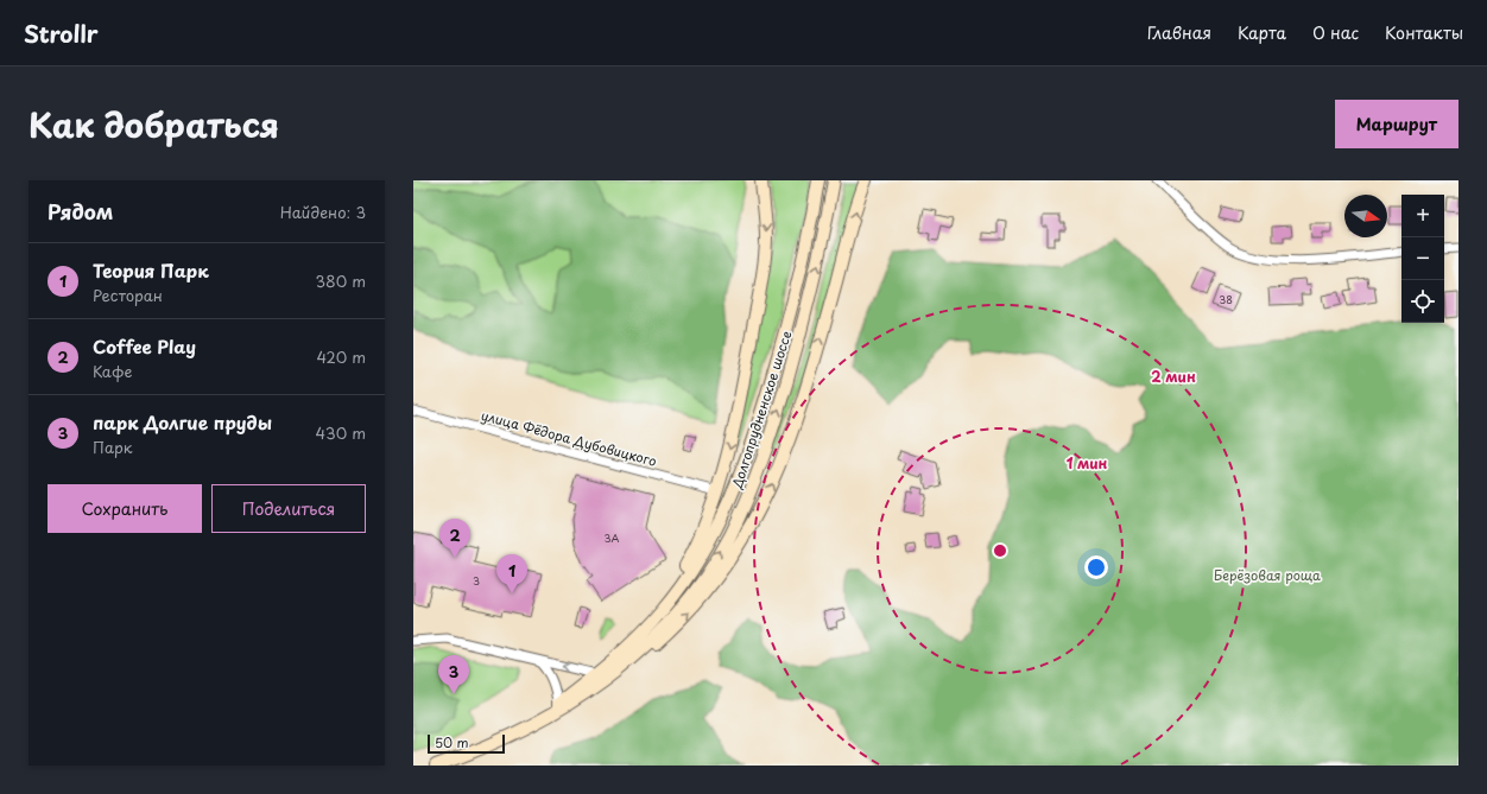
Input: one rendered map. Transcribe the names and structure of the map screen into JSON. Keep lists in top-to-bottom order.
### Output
{
  "streets": {
    "main road": ["Долгопрудненское шоссе"],
    "street": ["улица Фёдора Дубовицкого"]
  },
  "parks": ["Берёзовая роща"],
  "house_numbers": ["38", "3А", "3"],
  "scale_bar": "50 m",
  "north": "right",
  "page": {
    "header": "Strollr",
    "nav": [
      "Главная",
      "Карта",
      "О нас",
      "Контакты"
    ],
    "title": "Как добраться",
    "buttons": [
      "Маршрут",
      ["Сохранить", "Поделиться"]
    ],
    "heading": ["Рядом", "Найдено: 3"],
    "map_buttons": ["+", "−"],
    "list": [
      {
        "mark": "1",
        "name": "Теория Парк",
        "note": "Ресторан",
        "value": "380 m"
      },
      {
        "mark": "2",
        "name": "Coffee Play",
        "note": "Кафе",
        "value": "420 m"
      },
      {
        "mark": "3",
        "name": "парк Долгие пруды",
        "note": "Парк",
        "value": "430 m"
      }
    ],
    "pins": ["2", "1", "3"],
    "scale": "50 m"
  },
  "rings": ["2 мин", "1 мин"]
}
